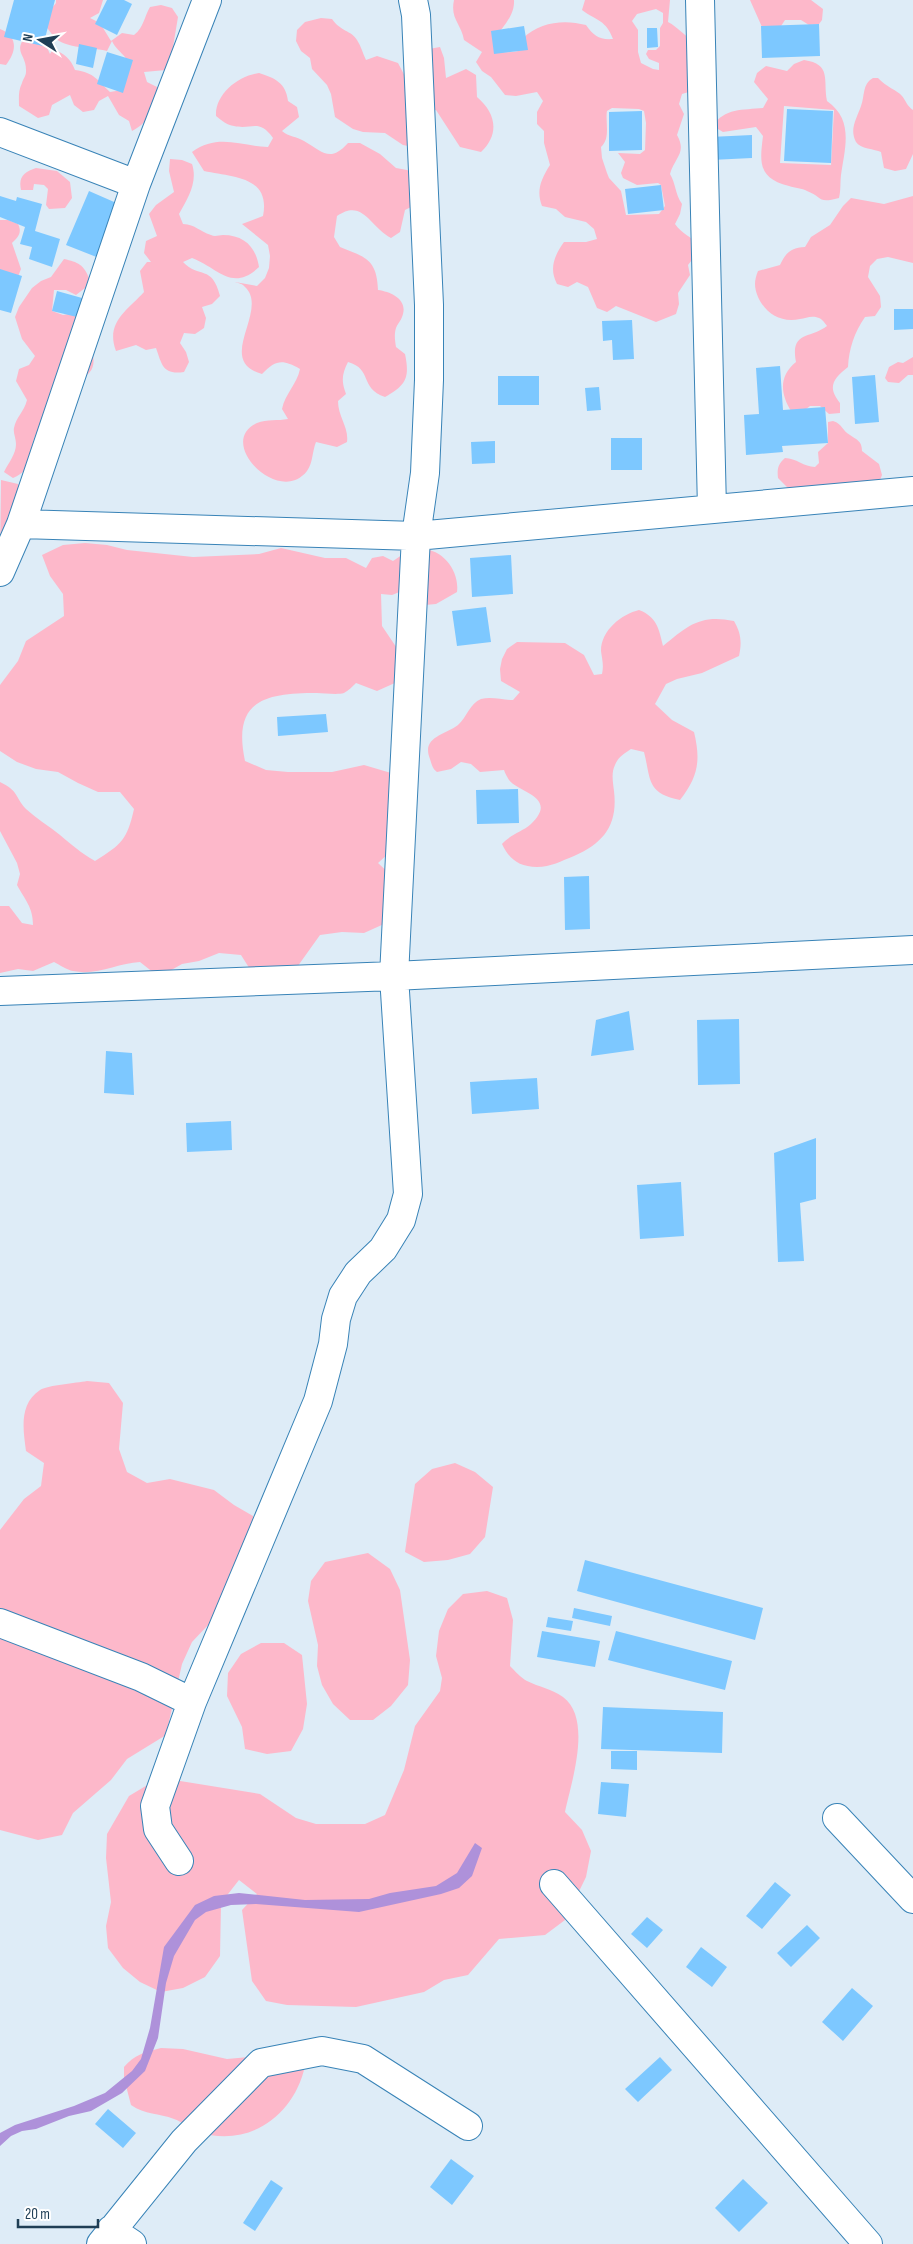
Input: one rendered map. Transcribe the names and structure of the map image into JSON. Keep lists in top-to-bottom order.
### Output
{
  "scale_bar": "20 m",
  "north": "left"
}
